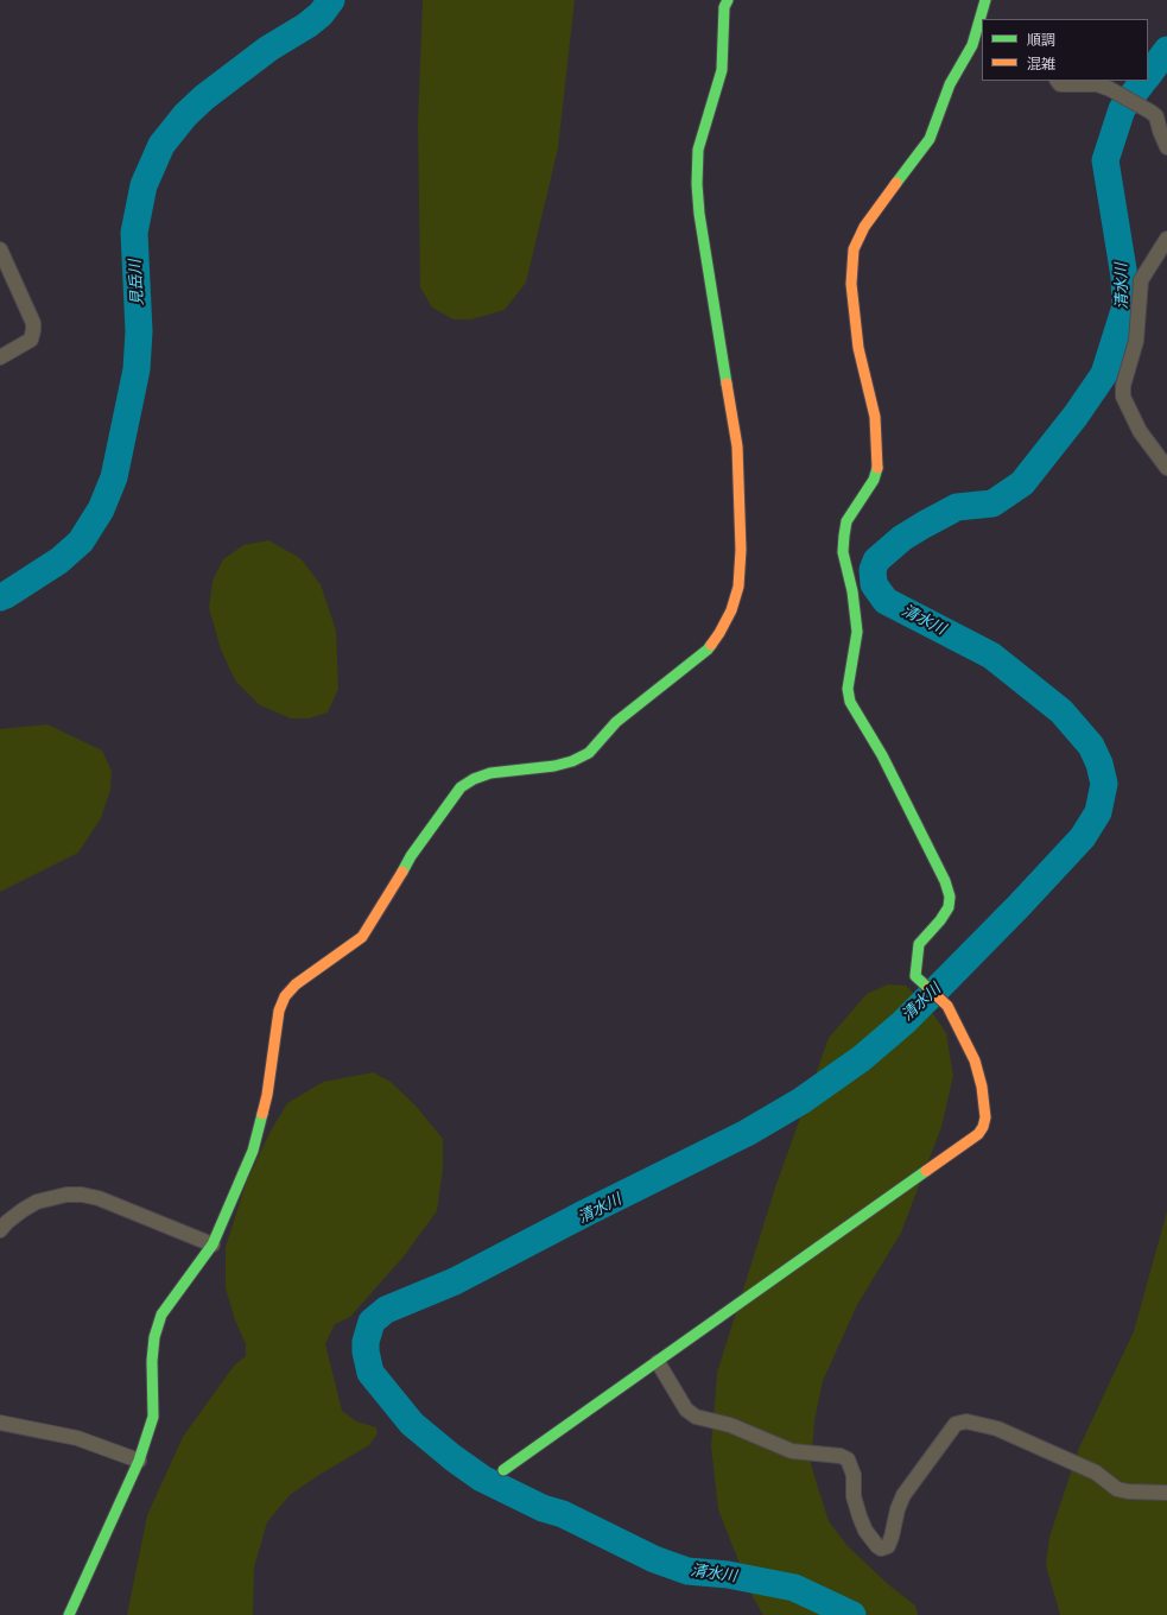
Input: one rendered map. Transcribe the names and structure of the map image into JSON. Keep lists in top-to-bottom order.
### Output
{
  "water": ["見岳川", "清水川"],
  "legend": ["順調", "混雑"]
}
